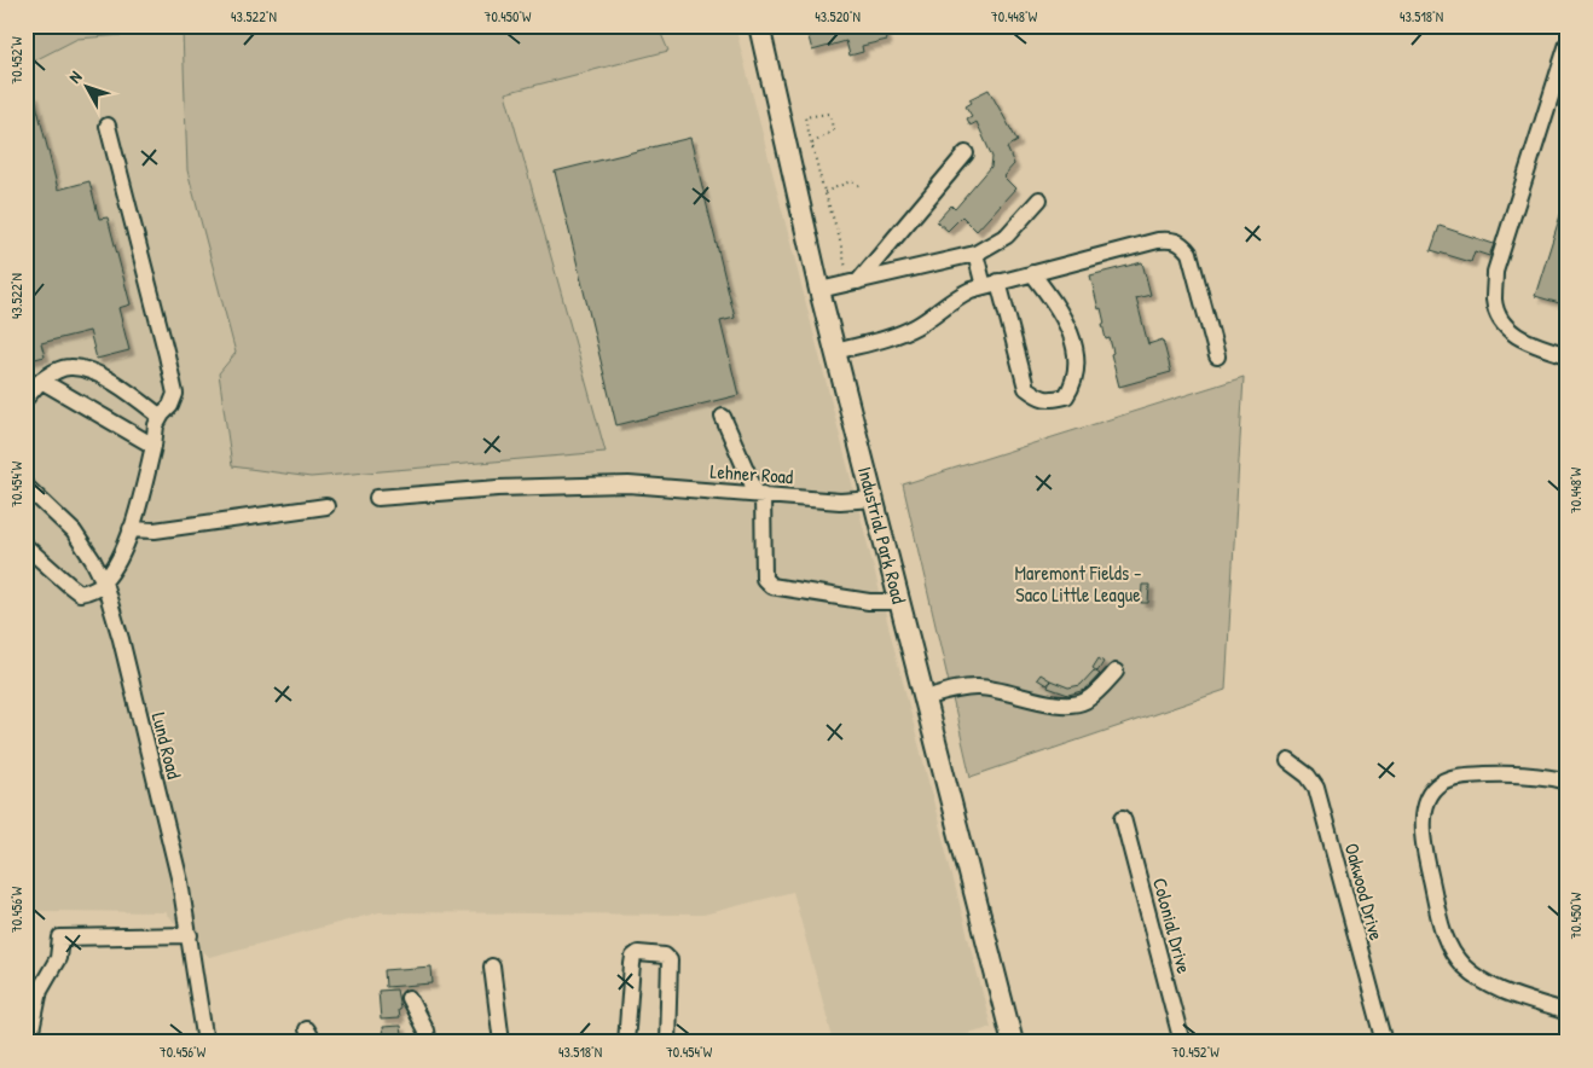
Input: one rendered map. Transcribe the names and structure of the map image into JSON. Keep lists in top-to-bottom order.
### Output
{
  "streets": {
    "main road": ["Industrial Park Road"],
    "street": [
      "Lehner Road",
      "Lund Road",
      "Oakwood Drive",
      "Colonial Drive"
    ]
  },
  "crossings": [
    ["Lehner Road", "Industrial Park Road"]
  ],
  "parks": ["Maremont Fields - Saco Little League"],
  "north": "top left",
  "coordinates": [
    "43.522°N",
    "70.450°W",
    "43.520°N",
    "70.448°W",
    "43.518°N",
    "70.452°W",
    "70.454°W",
    "70.456°W"
  ]
}
